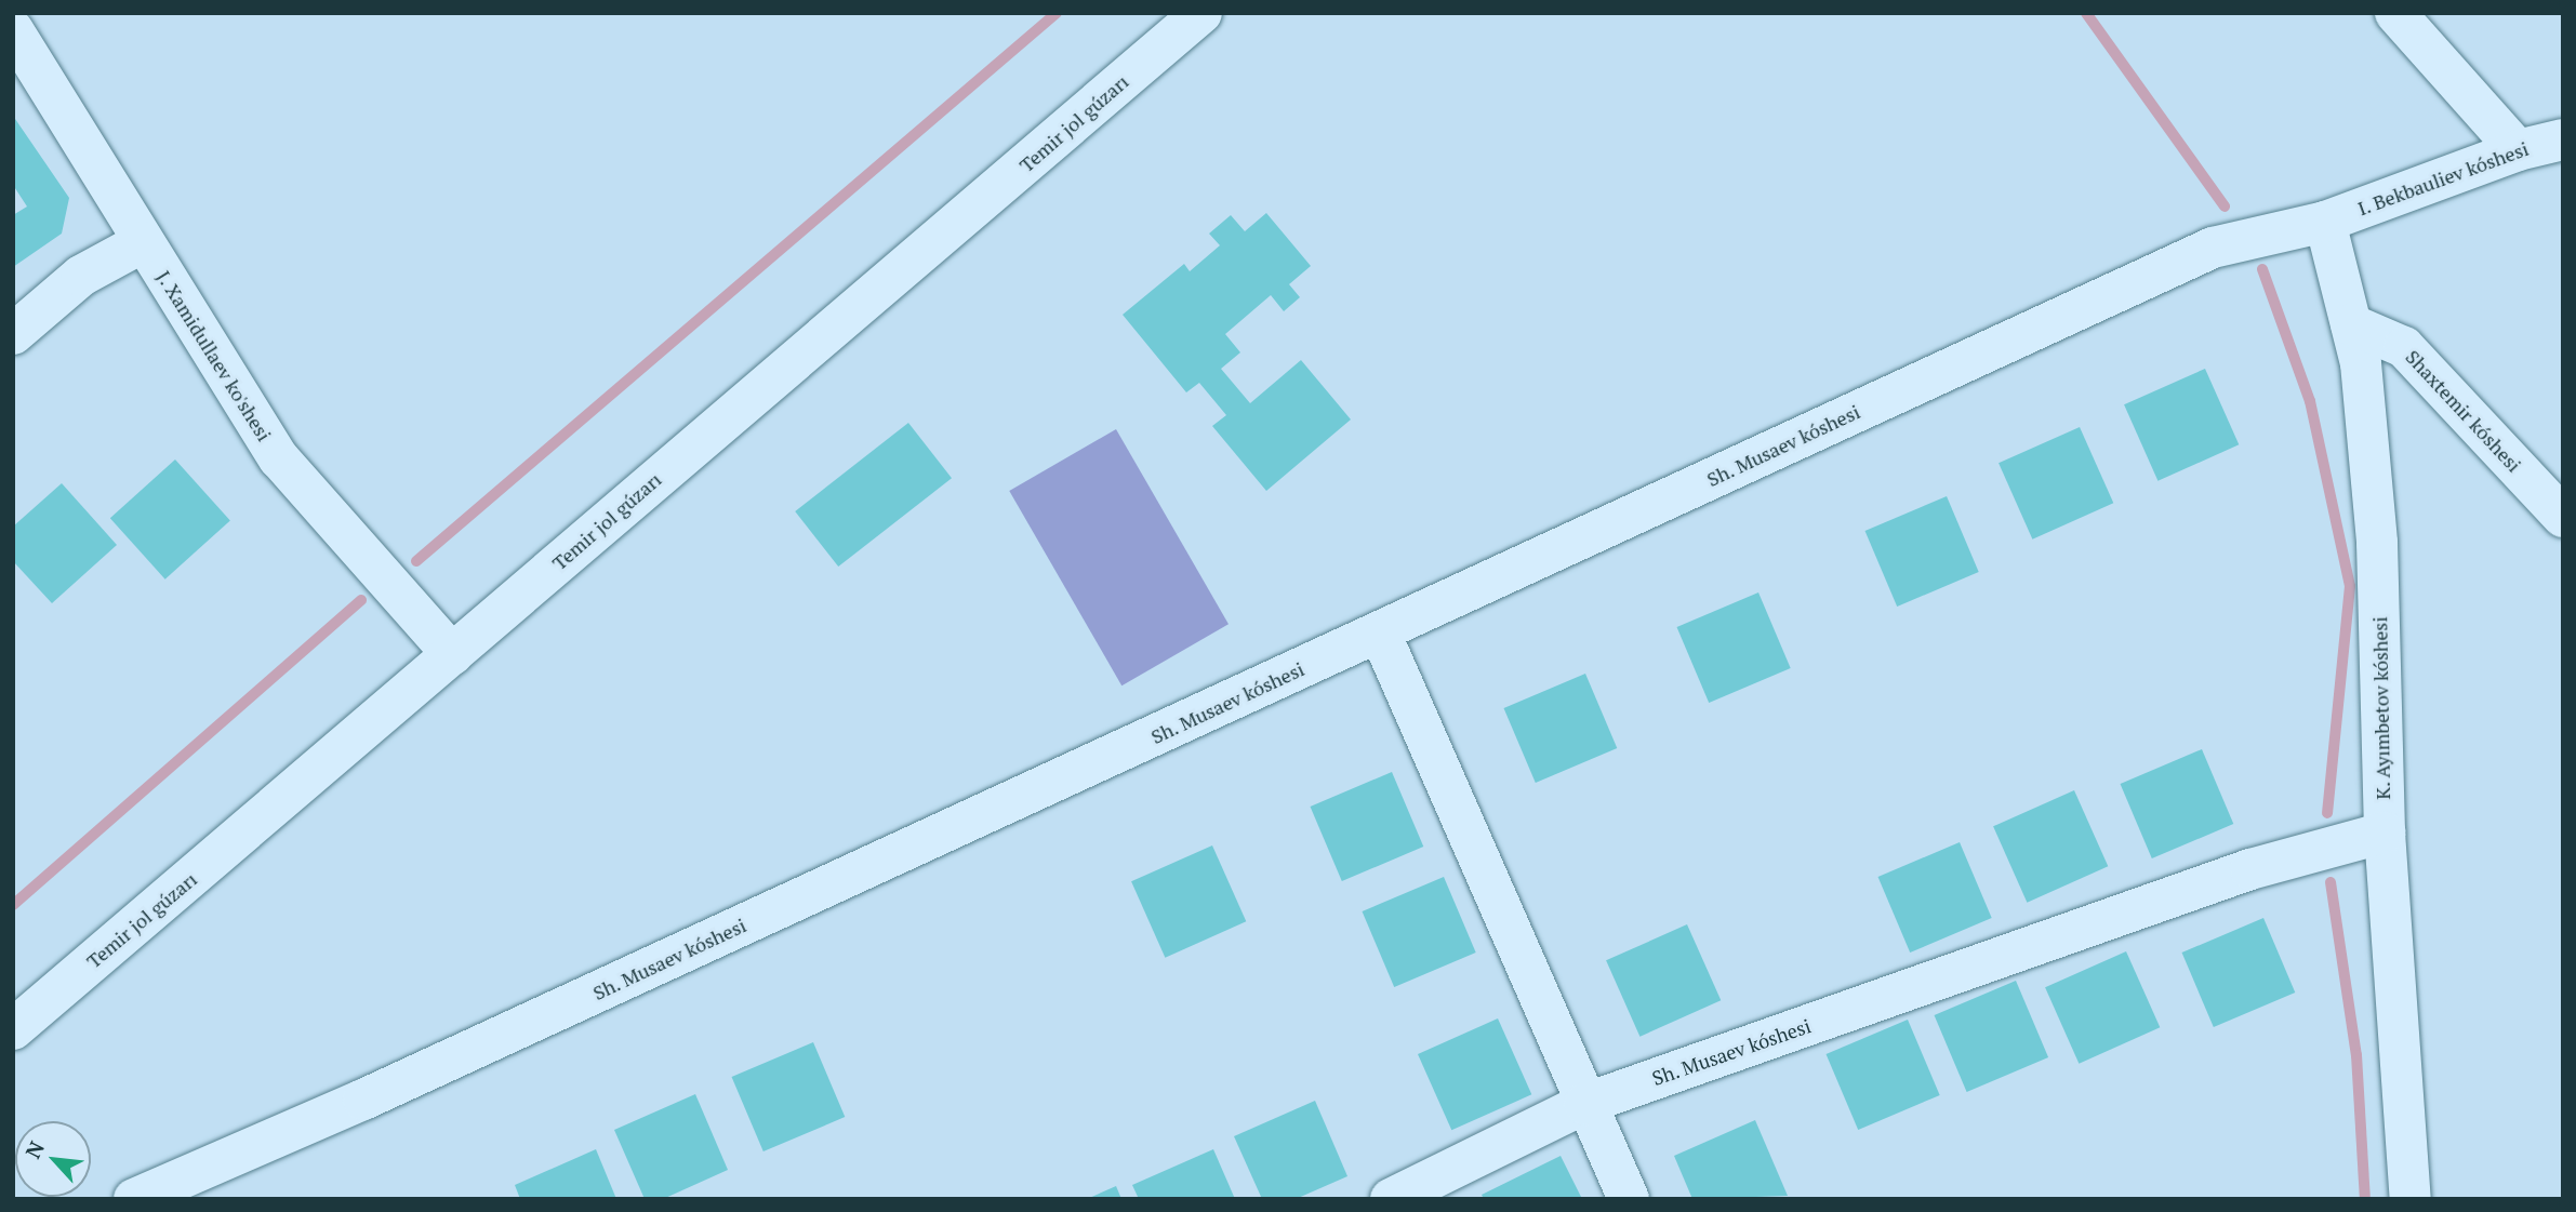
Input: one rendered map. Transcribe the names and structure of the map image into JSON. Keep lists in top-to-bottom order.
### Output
{
  "streets": {
    "street": [
      "Temir jol gúzarı",
      "I. Bekbauliev kóshesi",
      "J. Xamidullaev ko'shesi",
      "Shaxtemir kóshesi",
      "Sh. Musaev kóshesi",
      "K. Ayımbetov kóshesi"
    ]
  },
  "crossings": [
    ["Temir jol gúzarı", "J. Xamidullaev ko'shesi"],
    ["I. Bekbauliev kóshesi", "Sh. Musaev kóshesi"],
    ["I. Bekbauliev kóshesi", "K. Ayımbetov kóshesi"],
    ["Shaxtemir kóshesi", "K. Ayımbetov kóshesi"],
    ["Sh. Musaev kóshesi", "K. Ayımbetov kóshesi"]
  ],
  "north": "top left"
}
